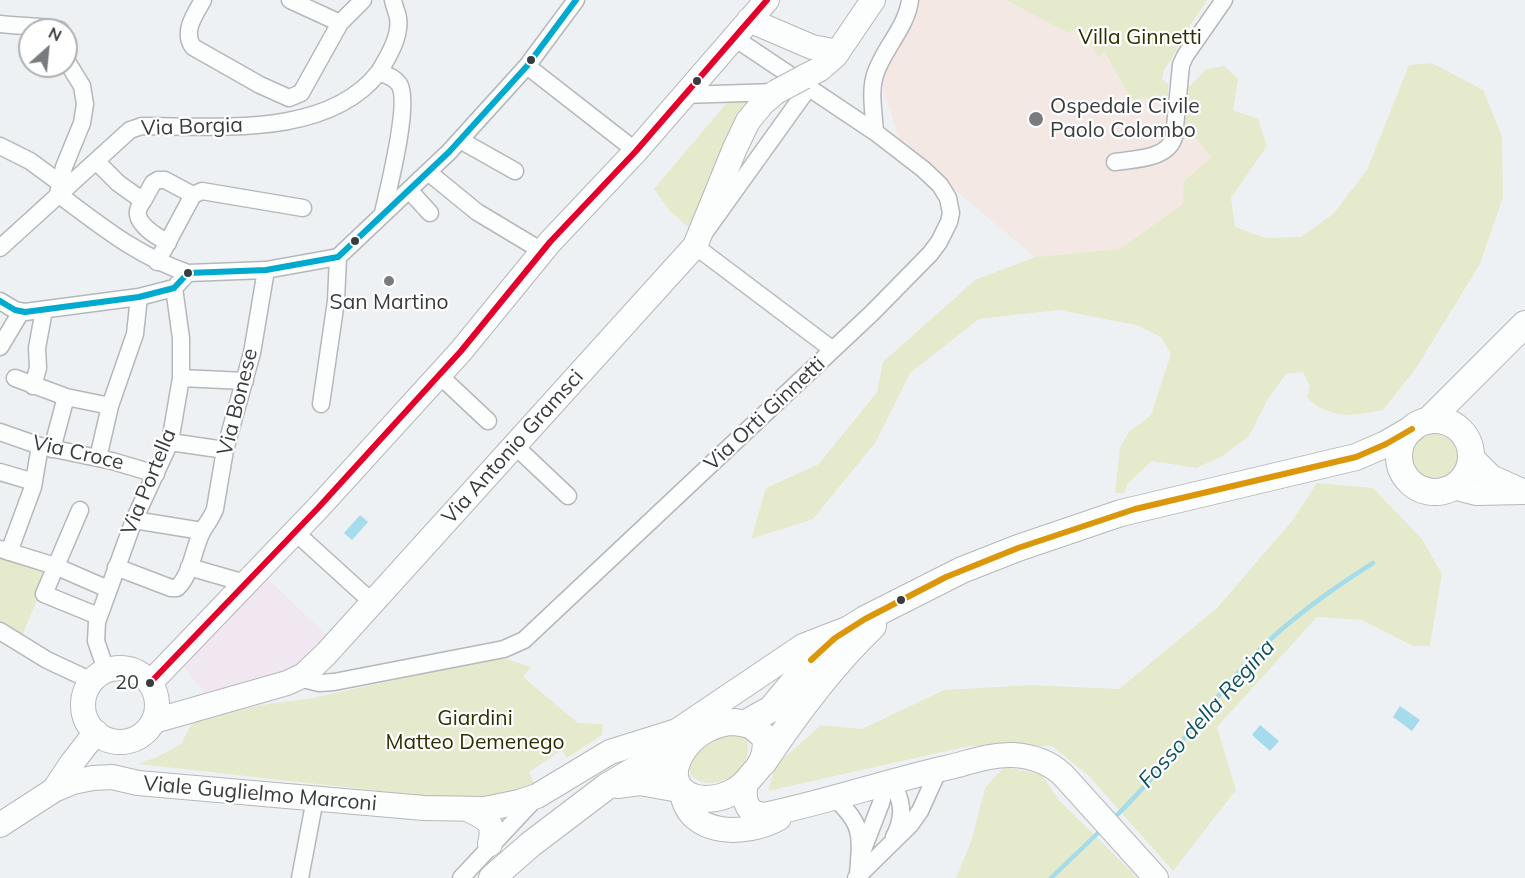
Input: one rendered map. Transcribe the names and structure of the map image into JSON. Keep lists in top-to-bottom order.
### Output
{
  "streets": {
    "street": [
      "Via Borgia",
      "Via Bonese",
      "Via Orti Ginnetti",
      "Via Antonio Gramsci",
      "Via Croce",
      "Via Portella",
      "Viale Guglielmo Marconi"
    ]
  },
  "crossings": [
    ["Via Bonese", "Via Portella"],
    ["Via Orti Ginnetti", "Via Antonio Gramsci"],
    ["Via Antonio Gramsci", "Via Portella"],
    ["Via Croce", "Via Portella"]
  ],
  "water": ["Fosso della Regina"],
  "parks": ["Villa Ginnetti", "Giardini Matteo Demenego"],
  "places": ["Ospedale Civile Paolo Colombo", "San Martino", "20"],
  "north": "top right"
}
